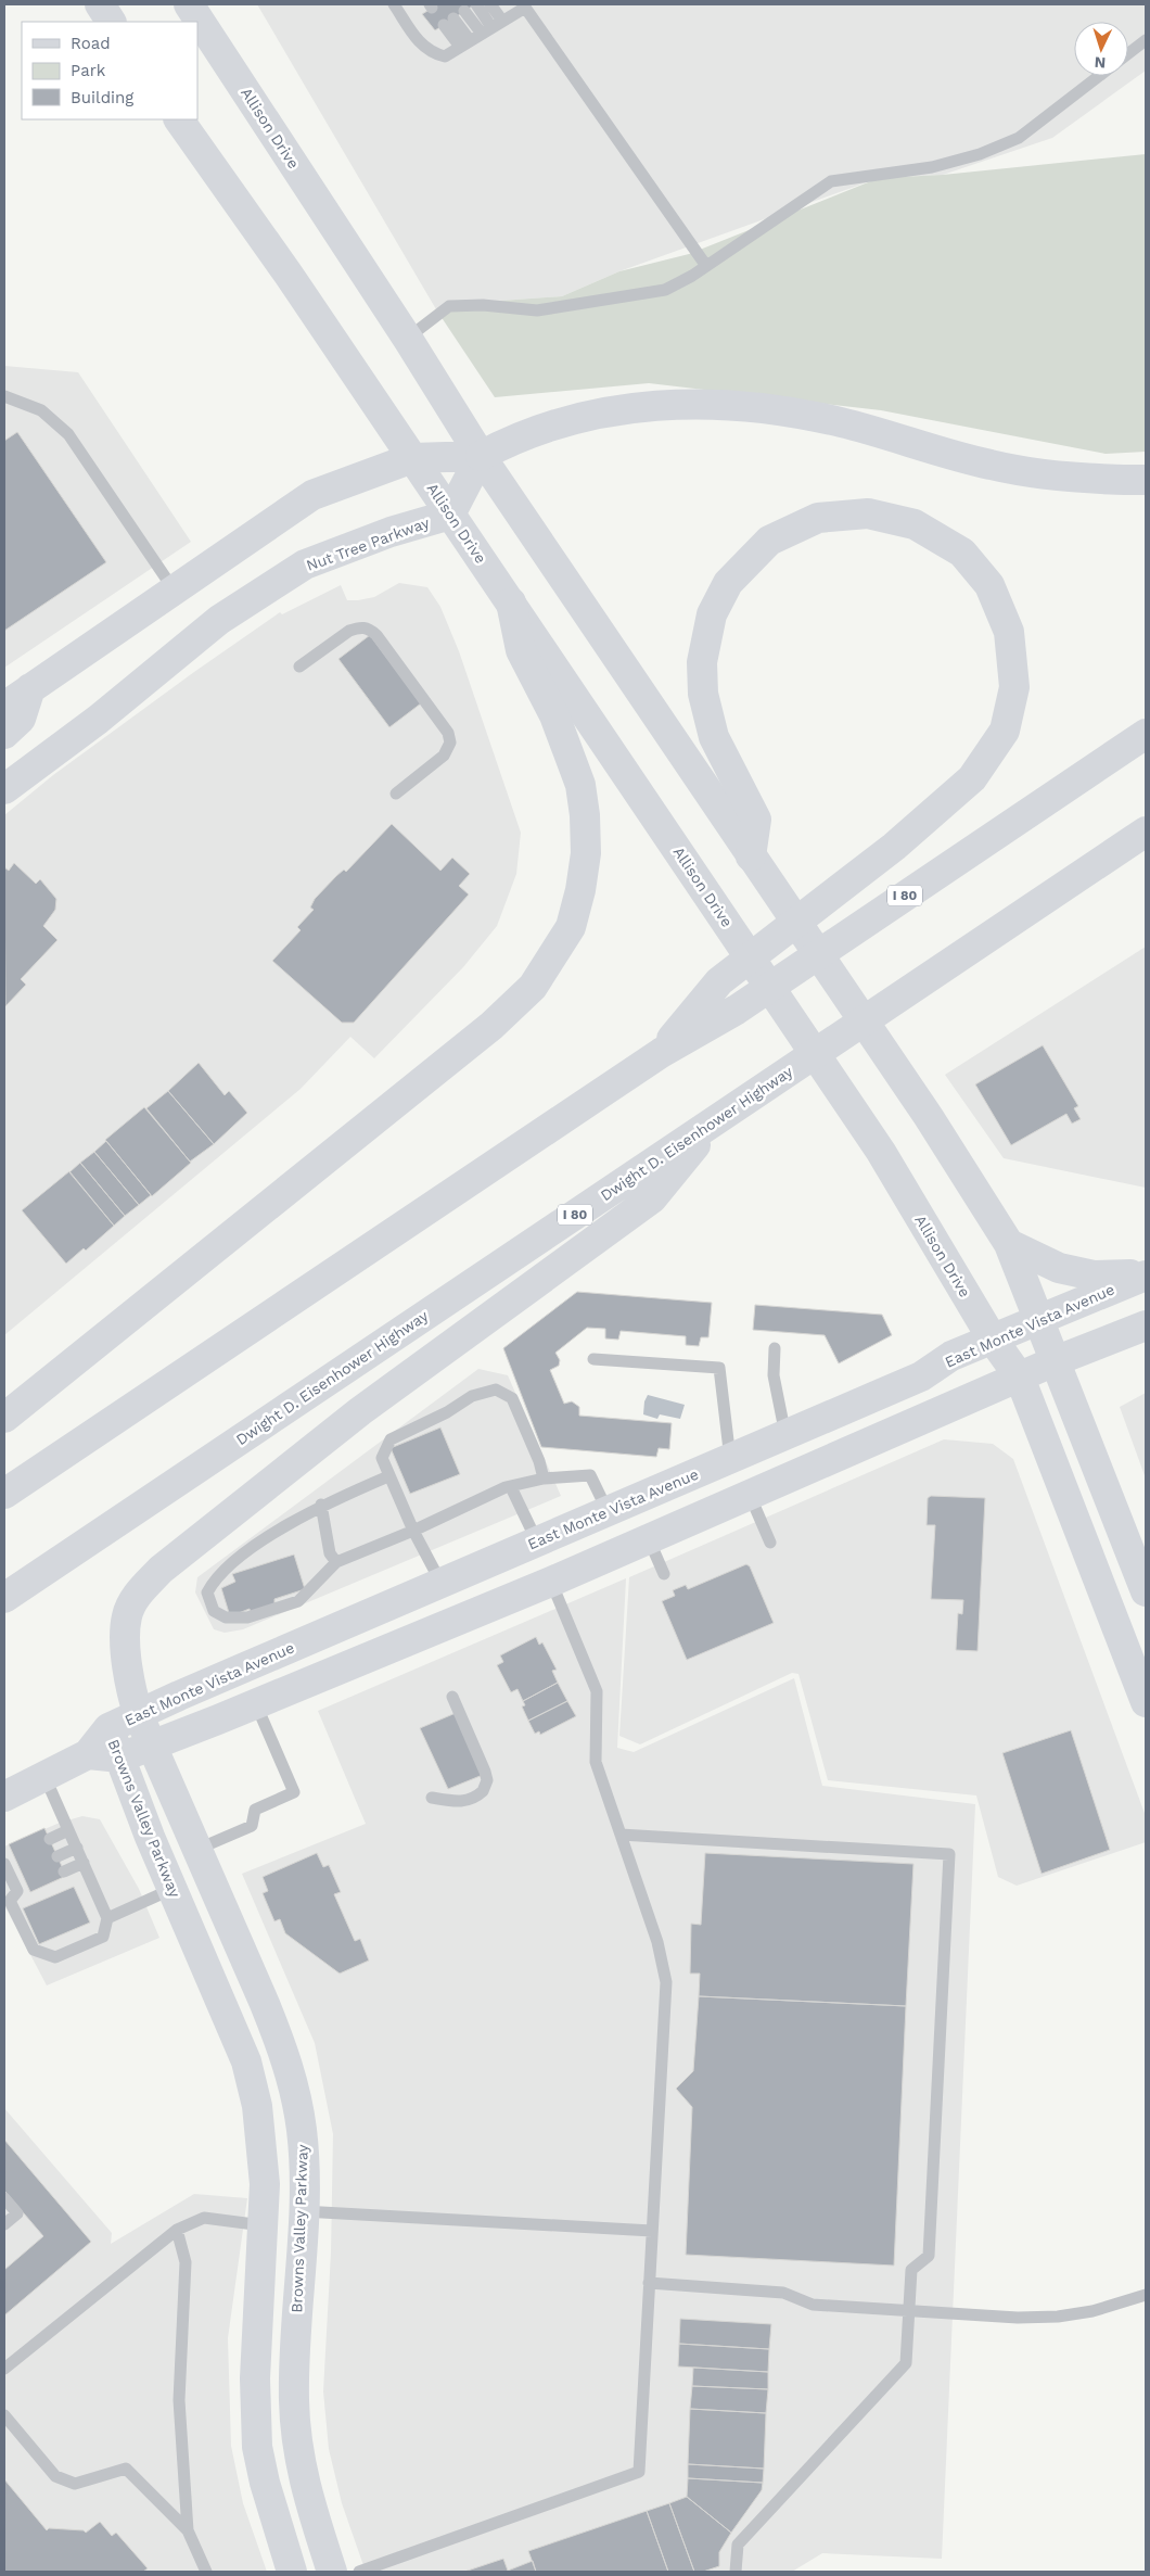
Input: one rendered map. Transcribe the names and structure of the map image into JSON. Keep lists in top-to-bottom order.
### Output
{
  "streets": {
    "main road": [
      "Allison Drive",
      "Nut Tree Parkway",
      "I 80",
      "Dwight D. Eisenhower Highway",
      "East Monte Vista Avenue",
      "Browns Valley Parkway"
    ]
  },
  "crossings": [
    ["Allison Drive", "Nut Tree Parkway"],
    ["Allison Drive", "East Monte Vista Avenue"],
    ["Dwight D. Eisenhower Highway", "Browns Valley Parkway"],
    ["East Monte Vista Avenue", "Browns Valley Parkway"]
  ],
  "legend": ["Road", "Park", "Building"],
  "north": "bottom"
}
